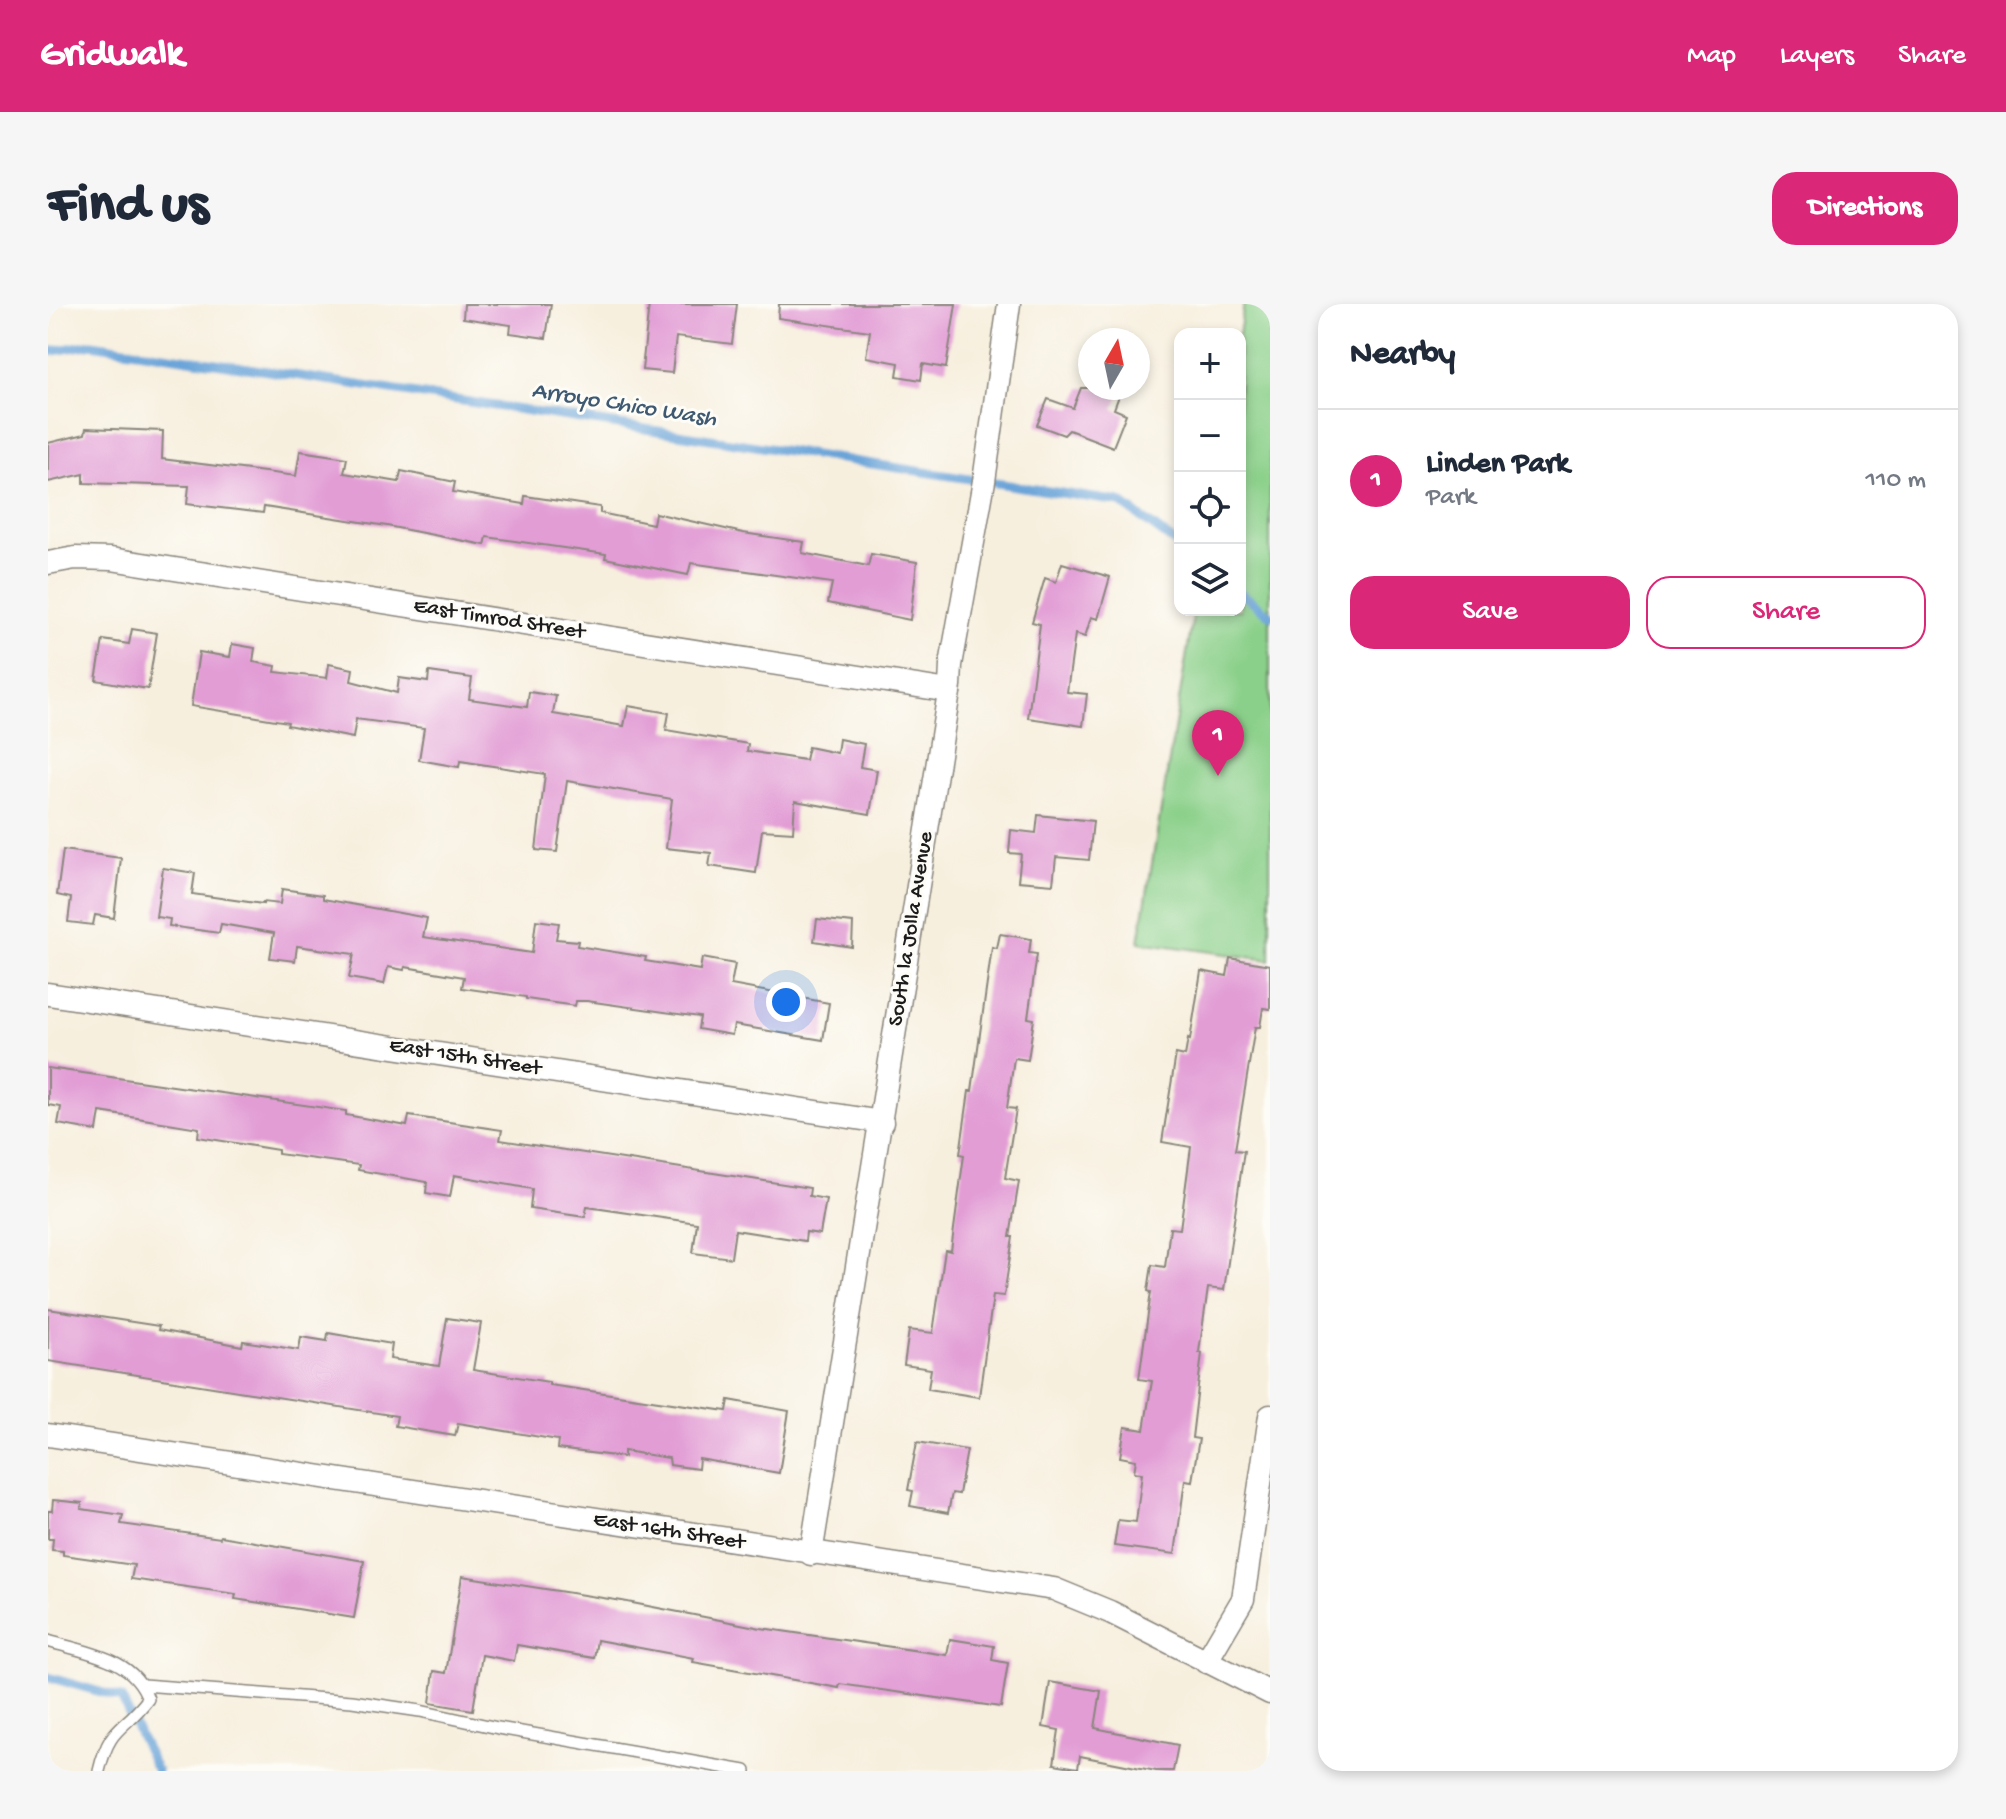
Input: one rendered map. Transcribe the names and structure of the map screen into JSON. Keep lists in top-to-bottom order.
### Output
{
  "streets": {
    "street": [
      "East Timrod Street",
      "South la Jolla Avenue",
      "East 15th Street",
      "East 16th Street"
    ]
  },
  "crossings": [
    ["East Timrod Street", "South la Jolla Avenue"],
    ["South la Jolla Avenue", "East 15th Street"],
    ["South la Jolla Avenue", "East 16th Street"]
  ],
  "water": ["Arroyo Chico Wash"],
  "north": "top",
  "page": {
    "header": "Gridwalk",
    "nav": ["Map", "Layers", "Share"],
    "buttons": [
      "Directions",
      ["Save", "Share"]
    ],
    "title": "Find us",
    "heading": "Nearby",
    "map_buttons": ["+", "−"],
    "list": [
      {
        "mark": "1",
        "name": "Linden Park",
        "note": "Park",
        "value": "110 m"
      }
    ],
    "pins": "1"
  }
}
